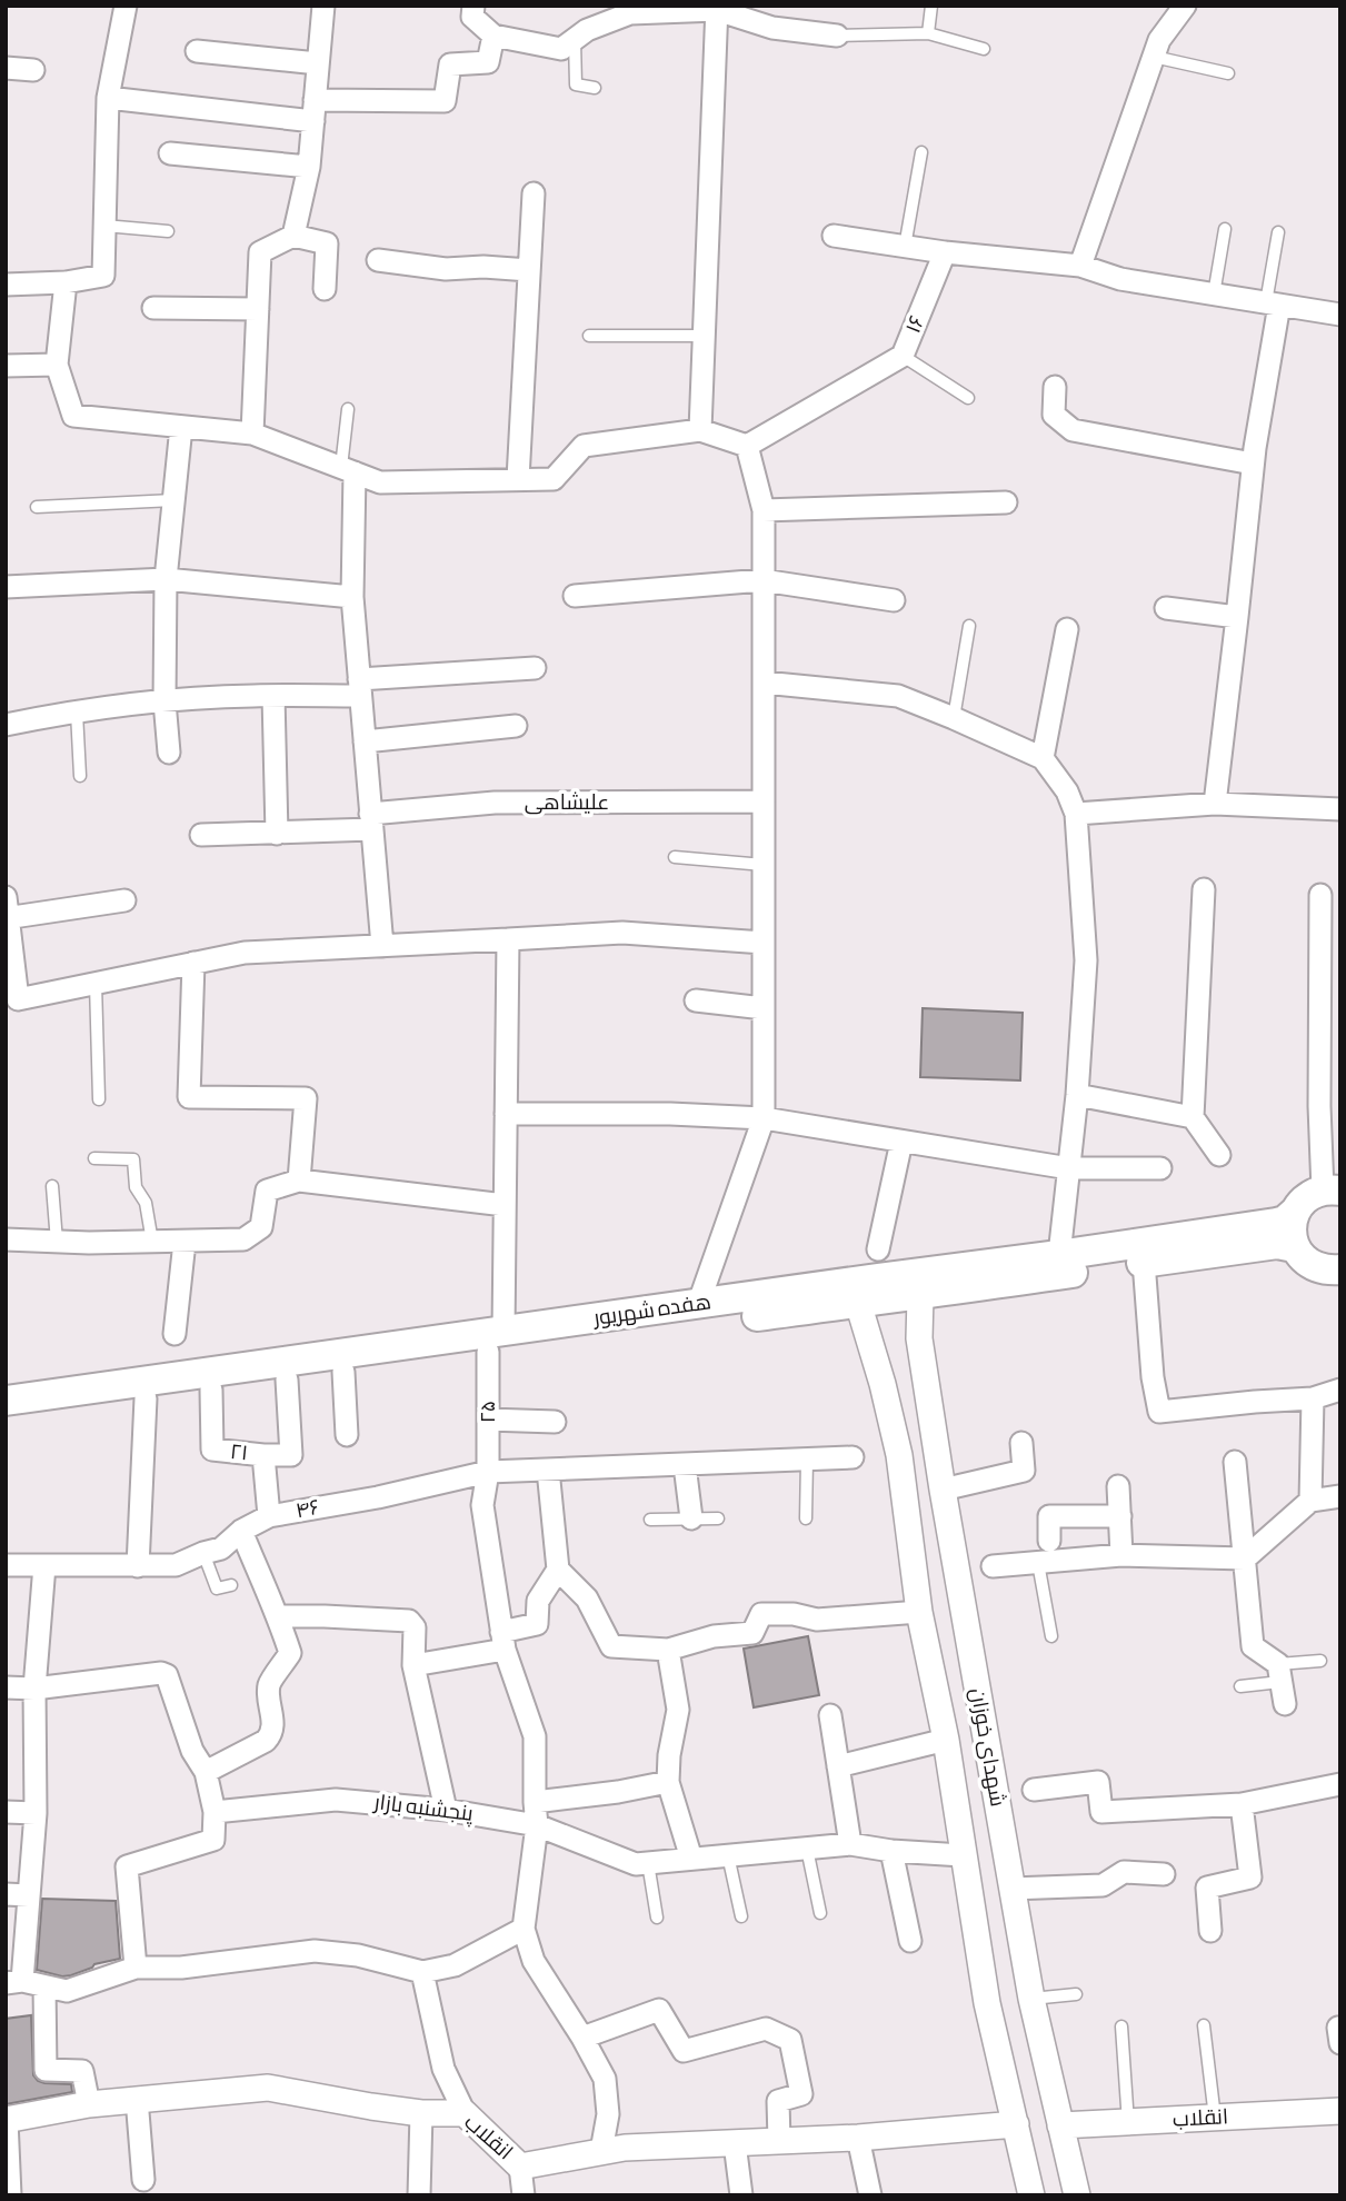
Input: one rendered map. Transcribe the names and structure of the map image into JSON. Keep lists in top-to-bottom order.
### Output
{
  "streets": {
    "main road": ["هفده شهریور"],
    "street": [
      "۱۶",
      "علیشاهی",
      "۲۵",
      "۲۱",
      "۴۶",
      "شهدای خوزان",
      "پنجشنبه بازار",
      "انقلاب"
    ]
  },
  "crossings": [
    ["هفده شهریور", "۲۵"],
    ["هفده شهریور", "۲۱"],
    ["هفده شهریور", "شهدای خوزان"],
    ["۲۵", "۴۶"],
    ["۲۵", "پنجشنبه بازار"],
    ["۲۱", "۴۶"],
    ["شهدای خوزان", "پنجشنبه بازار"],
    ["شهدای خوزان", "انقلاب"]
  ]
}
